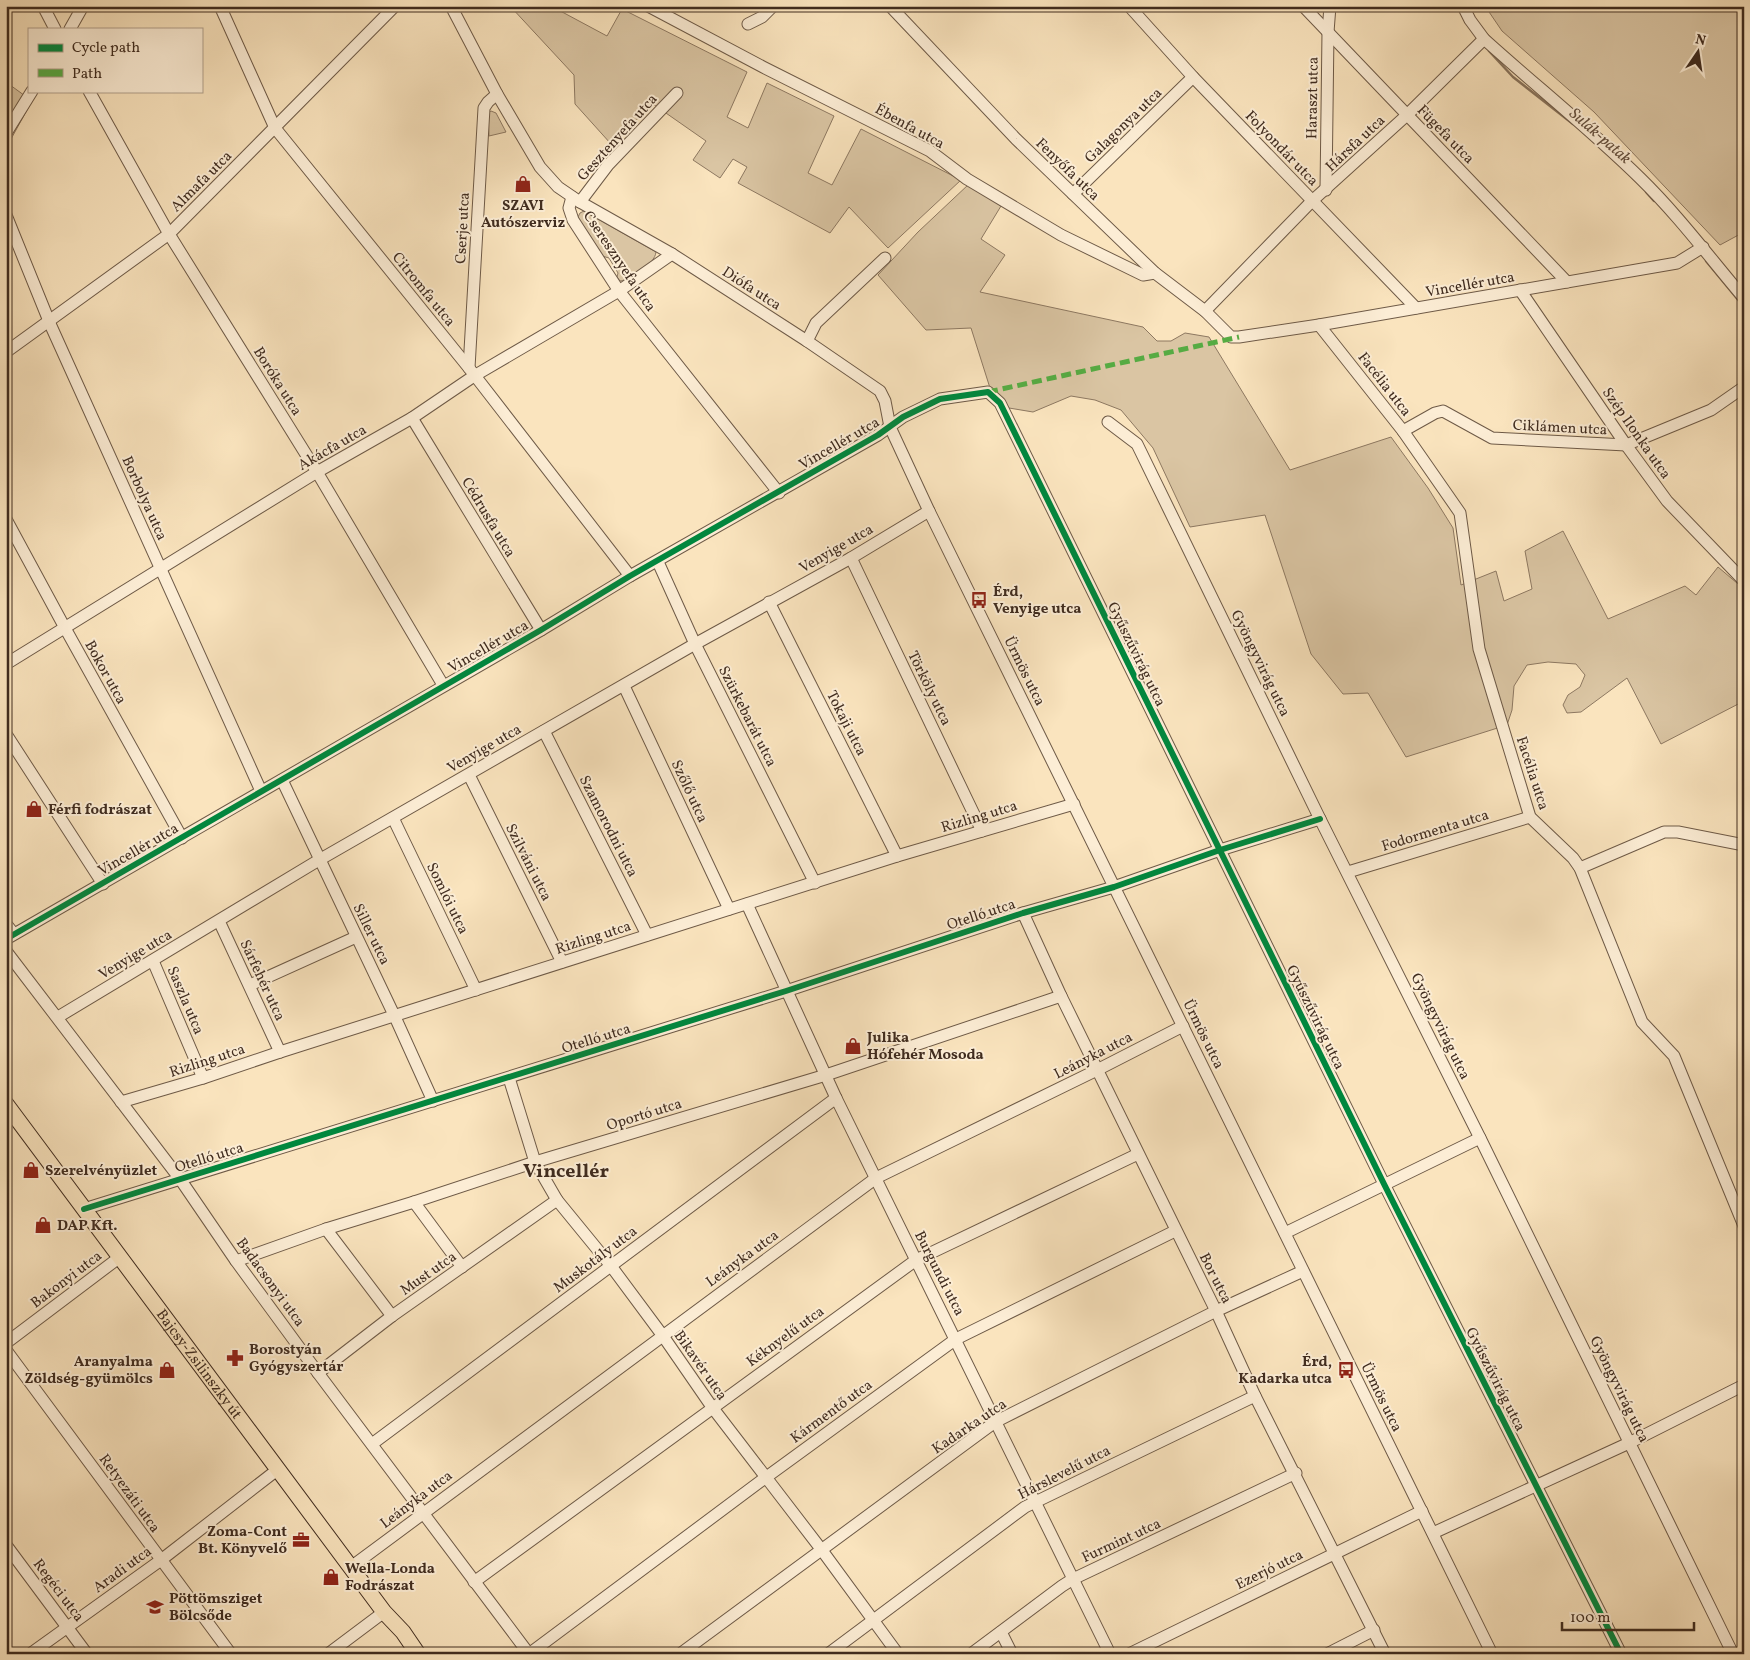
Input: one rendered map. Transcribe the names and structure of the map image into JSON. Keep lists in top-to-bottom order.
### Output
{
  "streets": {
    "main road": ["Bajcsy-Zsilinszky út"],
    "street": [
      "Haraszt utca",
      "Galagonya utca",
      "Ébenfa utca",
      "Fügefa utca",
      "Gesztenyefa utca",
      "Hársfa utca",
      "Folyondár utca",
      "Fenyőfa utca",
      "Almafa utca",
      "Cserje utca",
      "Cseresznyefa utca",
      "Vincellér utca",
      "Diófa utca",
      "Citromfa utca",
      "Boróka utca",
      "Facélia utca",
      "Ciklámen utca",
      "Szép Ilonka utca",
      "Akácfa utca",
      "Borbolya utca",
      "Cédrusfa utca",
      "Venyige utca",
      "Gyűszűvirág utca",
      "Gyöngyvirág utca",
      "Ürmös utca",
      "Bokor utca",
      "Törköly utca",
      "Szürkebarát utca",
      "Tokaji utca",
      "Szőlő utca",
      "Rizling utca",
      "Szamorodni utca",
      "Fodormenta utca",
      "Szilváni utca",
      "Somlói utca",
      "Otelló utca",
      "Siller utca",
      "Sárfehér utca",
      "Saszla utca",
      "Leányka utca",
      "Oportó utca",
      "Muskotály utca",
      "Must utca",
      "Burgundi utca",
      "Bor utca",
      "Bakonyi utca",
      "Badacsonyi utca",
      "Kéknyelű utca",
      "Bikavér utca",
      "Kármentő utca",
      "Kadarka utca",
      "Hárslevelű utca",
      "Retyezáti utca",
      "Furmint utca",
      "Aradi utca",
      "Ezerjó utca",
      "Regéci utca"
    ]
  },
  "crossings": [
    ["Haraszt utca", "Fügefa utca"],
    ["Haraszt utca", "Hársfa utca"],
    ["Galagonya utca", "Folyondár utca"],
    ["Galagonya utca", "Fenyőfa utca"],
    ["Ébenfa utca", "Fenyőfa utca"],
    ["Fügefa utca", "Hársfa utca"],
    ["Fügefa utca", "Vincellér utca"],
    ["Gesztenyefa utca", "Cseresznyefa utca"],
    ["Gesztenyefa utca", "Diófa utca"],
    ["Hársfa utca", "Folyondár utca"],
    ["Hársfa utca", "Fenyőfa utca"],
    ["Folyondár utca", "Vincellér utca"],
    ["Fenyőfa utca", "Vincellér utca"],
    ["Almafa utca", "Citromfa utca"],
    ["Almafa utca", "Boróka utca"],
    ["Almafa utca", "Borbolya utca"],
    ["Cserje utca", "Cseresznyefa utca"],
    ["Cserje utca", "Citromfa utca"],
    ["Cserje utca", "Akácfa utca"],
    ["Cseresznyefa utca", "Vincellér utca"],
    ["Cseresznyefa utca", "Diófa utca"],
    ["Cseresznyefa utca", "Akácfa utca"],
    ["Vincellér utca", "Diófa utca"],
    ["Vincellér utca", "Citromfa utca"],
    ["Vincellér utca", "Boróka utca"],
    ["Vincellér utca", "Facélia utca"],
    ["Vincellér utca", "Szép Ilonka utca"],
    ["Vincellér utca", "Borbolya utca"],
    ["Vincellér utca", "Cédrusfa utca"],
    ["Vincellér utca", "Gyűszűvirág utca"],
    ["Vincellér utca", "Ürmös utca"],
    ["Vincellér utca", "Bokor utca"],
    ["Vincellér utca", "Szürkebarát utca"],
    ["Vincellér utca", "Siller utca"],
    ["Diófa utca", "Akácfa utca"],
    ["Diófa utca", "Ürmös utca"],
    ["Citromfa utca", "Akácfa utca"],
    ["Boróka utca", "Akácfa utca"],
    ["Facélia utca", "Ciklámen utca"],
    ["Facélia utca", "Fodormenta utca"],
    ["Ciklámen utca", "Szép Ilonka utca"],
    ["Akácfa utca", "Borbolya utca"],
    ["Akácfa utca", "Cédrusfa utca"],
    ["Akácfa utca", "Bokor utca"],
    ["Venyige utca", "Ürmös utca"],
    ["Venyige utca", "Törköly utca"],
    ["Venyige utca", "Szürkebarát utca"],
    ["Venyige utca", "Tokaji utca"],
    ["Venyige utca", "Szőlő utca"],
    ["Venyige utca", "Szamorodni utca"],
    ["Venyige utca", "Szilváni utca"],
    ["Venyige utca", "Somlói utca"],
    ["Venyige utca", "Siller utca"],
    ["Venyige utca", "Sárfehér utca"],
    ["Venyige utca", "Saszla utca"],
    ["Venyige utca", "Badacsonyi utca"],
    ["Gyűszűvirág utca", "Otelló utca"],
    ["Gyöngyvirág utca", "Fodormenta utca"],
    ["Gyöngyvirág utca", "Otelló utca"],
    ["Ürmös utca", "Rizling utca"],
    ["Ürmös utca", "Otelló utca"],
    ["Ürmös utca", "Leányka utca"],
    ["Ürmös utca", "Kadarka utca"],
    ["Ürmös utca", "Ezerjó utca"],
    ["Törköly utca", "Rizling utca"],
    ["Szürkebarát utca", "Rizling utca"],
    ["Tokaji utca", "Rizling utca"],
    ["Szőlő utca", "Rizling utca"],
    ["Rizling utca", "Szamorodni utca"],
    ["Rizling utca", "Szilváni utca"],
    ["Rizling utca", "Somlói utca"],
    ["Rizling utca", "Siller utca"],
    ["Rizling utca", "Sárfehér utca"],
    ["Rizling utca", "Saszla utca"],
    ["Rizling utca", "Burgundi utca"],
    ["Rizling utca", "Badacsonyi utca"],
    ["Otelló utca", "Siller utca"],
    ["Otelló utca", "Burgundi utca"],
    ["Otelló utca", "Bor utca"],
    ["Otelló utca", "Badacsonyi utca"],
    ["Otelló utca", "Bajcsy-Zsilinszky út"],
    ["Otelló utca", "Bikavér utca"],
    ["Leányka utca", "Burgundi utca"],
    ["Leányka utca", "Bor utca"],
    ["Leányka utca", "Badacsonyi utca"],
    ["Leányka utca", "Bajcsy-Zsilinszky út"],
    ["Leányka utca", "Bikavér utca"],
    ["Oportó utca", "Burgundi utca"],
    ["Oportó utca", "Bor utca"],
    ["Oportó utca", "Badacsonyi utca"],
    ["Oportó utca", "Bikavér utca"],
    ["Muskotály utca", "Burgundi utca"],
    ["Muskotály utca", "Badacsonyi utca"],
    ["Muskotály utca", "Bikavér utca"],
    ["Must utca", "Badacsonyi utca"],
    ["Must utca", "Bikavér utca"],
    ["Burgundi utca", "Kéknyelű utca"],
    ["Burgundi utca", "Kármentő utca"],
    ["Burgundi utca", "Kadarka utca"],
    ["Burgundi utca", "Hárslevelű utca"],
    ["Burgundi utca", "Furmint utca"],
    ["Bor utca", "Kéknyelű utca"],
    ["Bor utca", "Kármentő utca"],
    ["Bor utca", "Kadarka utca"],
    ["Bor utca", "Hárslevelű utca"],
    ["Bor utca", "Furmint utca"],
    ["Bor utca", "Ezerjó utca"],
    ["Bakonyi utca", "Bajcsy-Zsilinszky út"],
    ["Badacsonyi utca", "Kéknyelű utca"],
    ["Badacsonyi utca", "Kármentő utca"],
    ["Kéknyelű utca", "Bikavér utca"],
    ["Bajcsy-Zsilinszky út", "Aradi utca"],
    ["Bikavér utca", "Kármentő utca"],
    ["Bikavér utca", "Kadarka utca"],
    ["Bikavér utca", "Hárslevelű utca"],
    ["Retyezáti utca", "Aradi utca"],
    ["Aradi utca", "Regéci utca"]
  ],
  "districts": ["Vincellér"],
  "water": ["Sulák-patak"],
  "places": {
    "shop": [
      "SZAVI Autószerviz",
      "Férfi fodrászat",
      "Julika Hófehér Mosoda",
      "Szerelvényüzlet",
      "DAP Kft.",
      "Aranyalma Zöldség-gyümölcs",
      "Wella-Londa Fodrászat"
    ],
    "bus stop": ["Érd, Venyige utca", "Érd, Kadarka utca"],
    "pharmacy": ["Borostyán Gyógyszertár"],
    "office": ["Zoma-Cont Bt. Könyvelő"],
    "school or university": ["Pöttömsziget Bölcsőde"]
  },
  "legend": ["Cycle path", "Path"],
  "scale_bar": "100 m",
  "north": "top"
}
